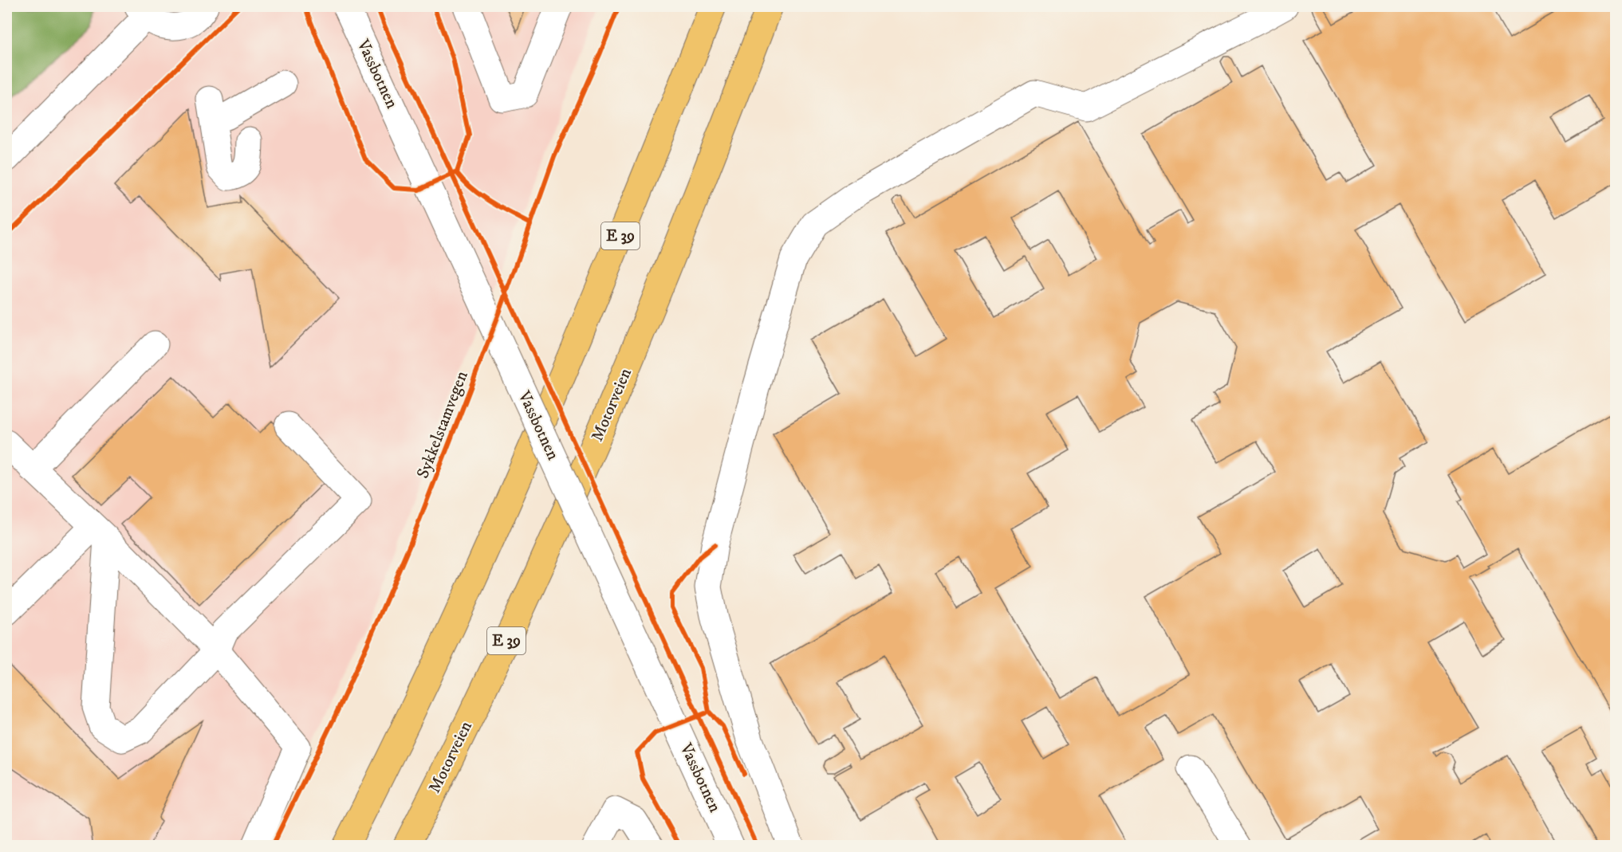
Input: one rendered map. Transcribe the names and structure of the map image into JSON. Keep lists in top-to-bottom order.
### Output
{
  "streets": {
    "highway": ["E 39", "Motorveien"],
    "street": ["Vassbotnen"],
    "cycle path": ["Sykkelstamvegen"]
  }
}
